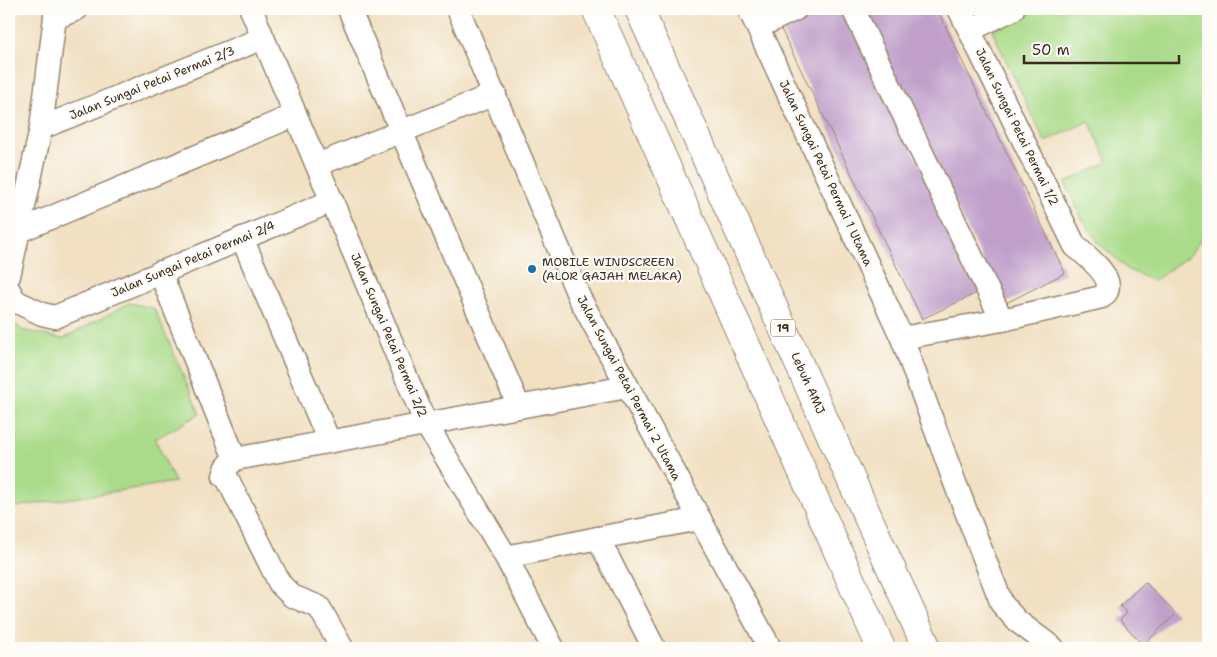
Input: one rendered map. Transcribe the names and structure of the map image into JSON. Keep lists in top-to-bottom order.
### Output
{
  "streets": {
    "highway": ["19", "Lebuh AMJ"],
    "street": [
      "Jalan Sungai Petai Permai 2/3",
      "Jalan Sungai Petai Permai 1/2",
      "Jalan Sungai Petai Permai 1 Utama",
      "Jalan Sungai Petai Permai 2/4",
      "Jalan Sungai Petai Permai 2/2",
      "Jalan Sungai Petai Permai 2 Utama"
    ]
  },
  "crossings": [
    ["Jalan Sungai Petai Permai 2/3", "Jalan Sungai Petai Permai 2/2"],
    ["Jalan Sungai Petai Permai 2/4", "Jalan Sungai Petai Permai 2/2"]
  ],
  "places": ["MOBILE WINDSCREEN (ALOR GAJAH MELAKA)"],
  "scale_bar": "50 m"
}
